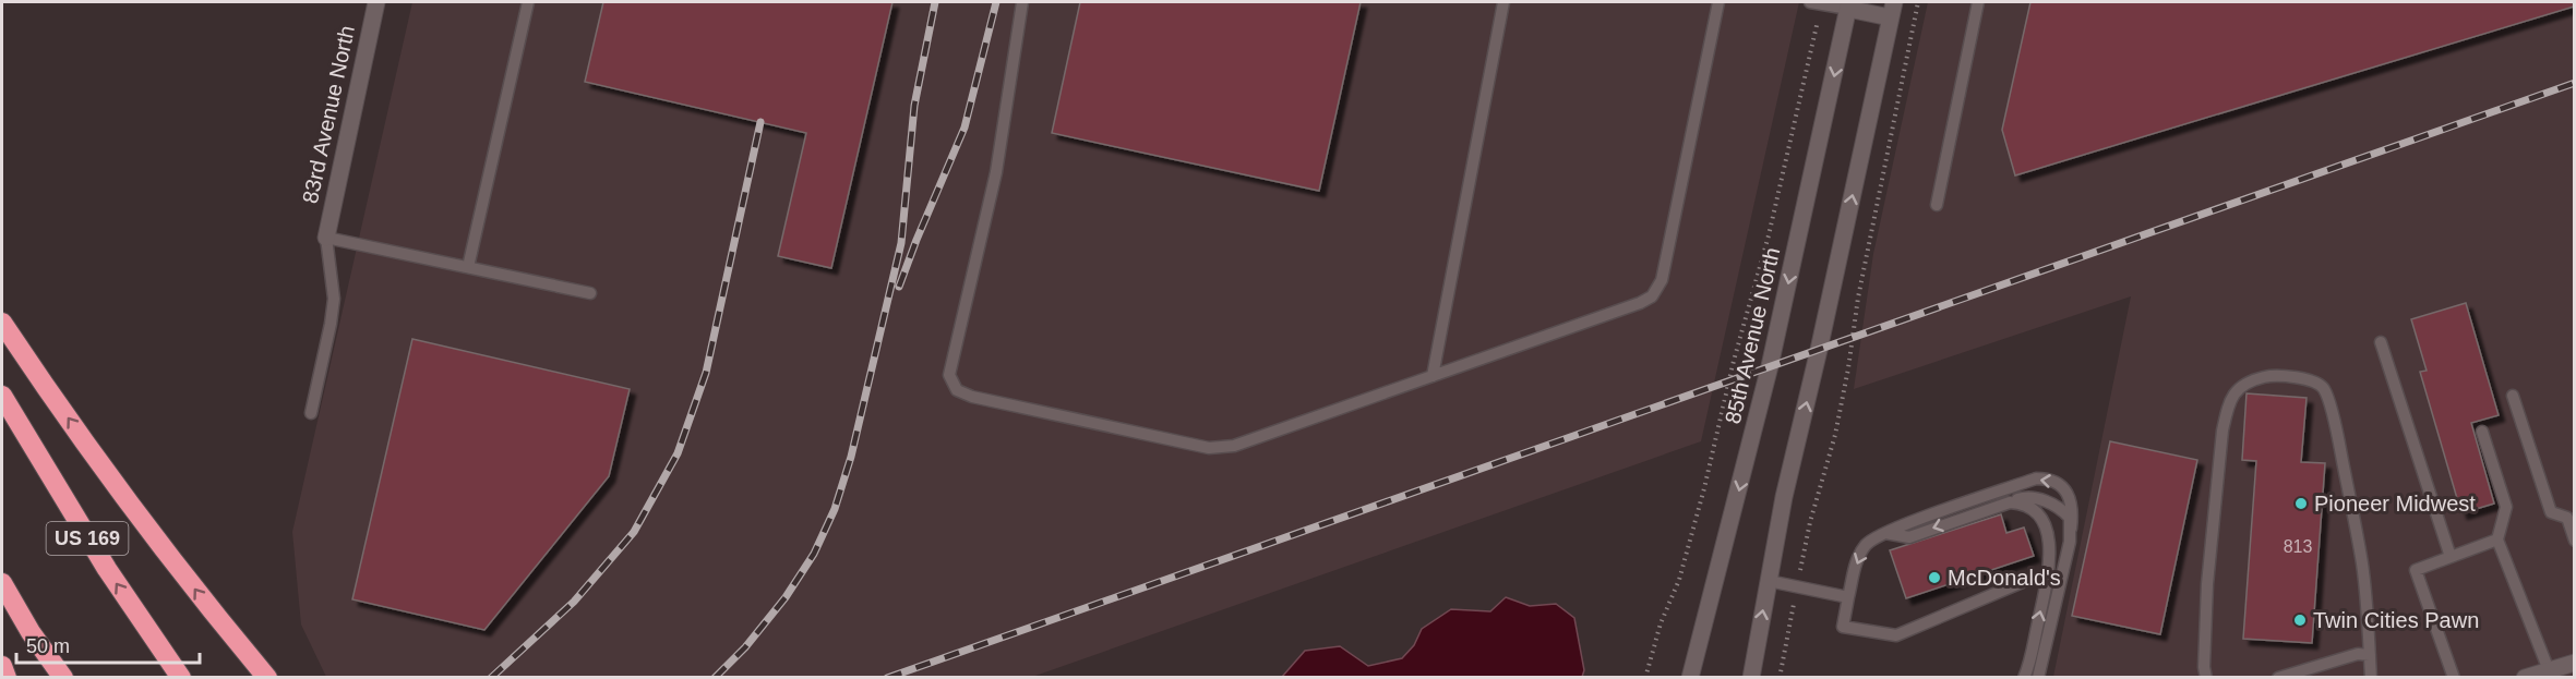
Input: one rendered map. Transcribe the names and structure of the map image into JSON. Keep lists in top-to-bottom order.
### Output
{
  "streets": {
    "highway": ["US 169"],
    "main road": ["83rd Avenue North", "85th Avenue North"]
  },
  "places": ["Pioneer Midwest", "McDonald's", "Twin Cities Pawn"],
  "house_numbers": ["813"],
  "scale_bar": "50 m"
}
